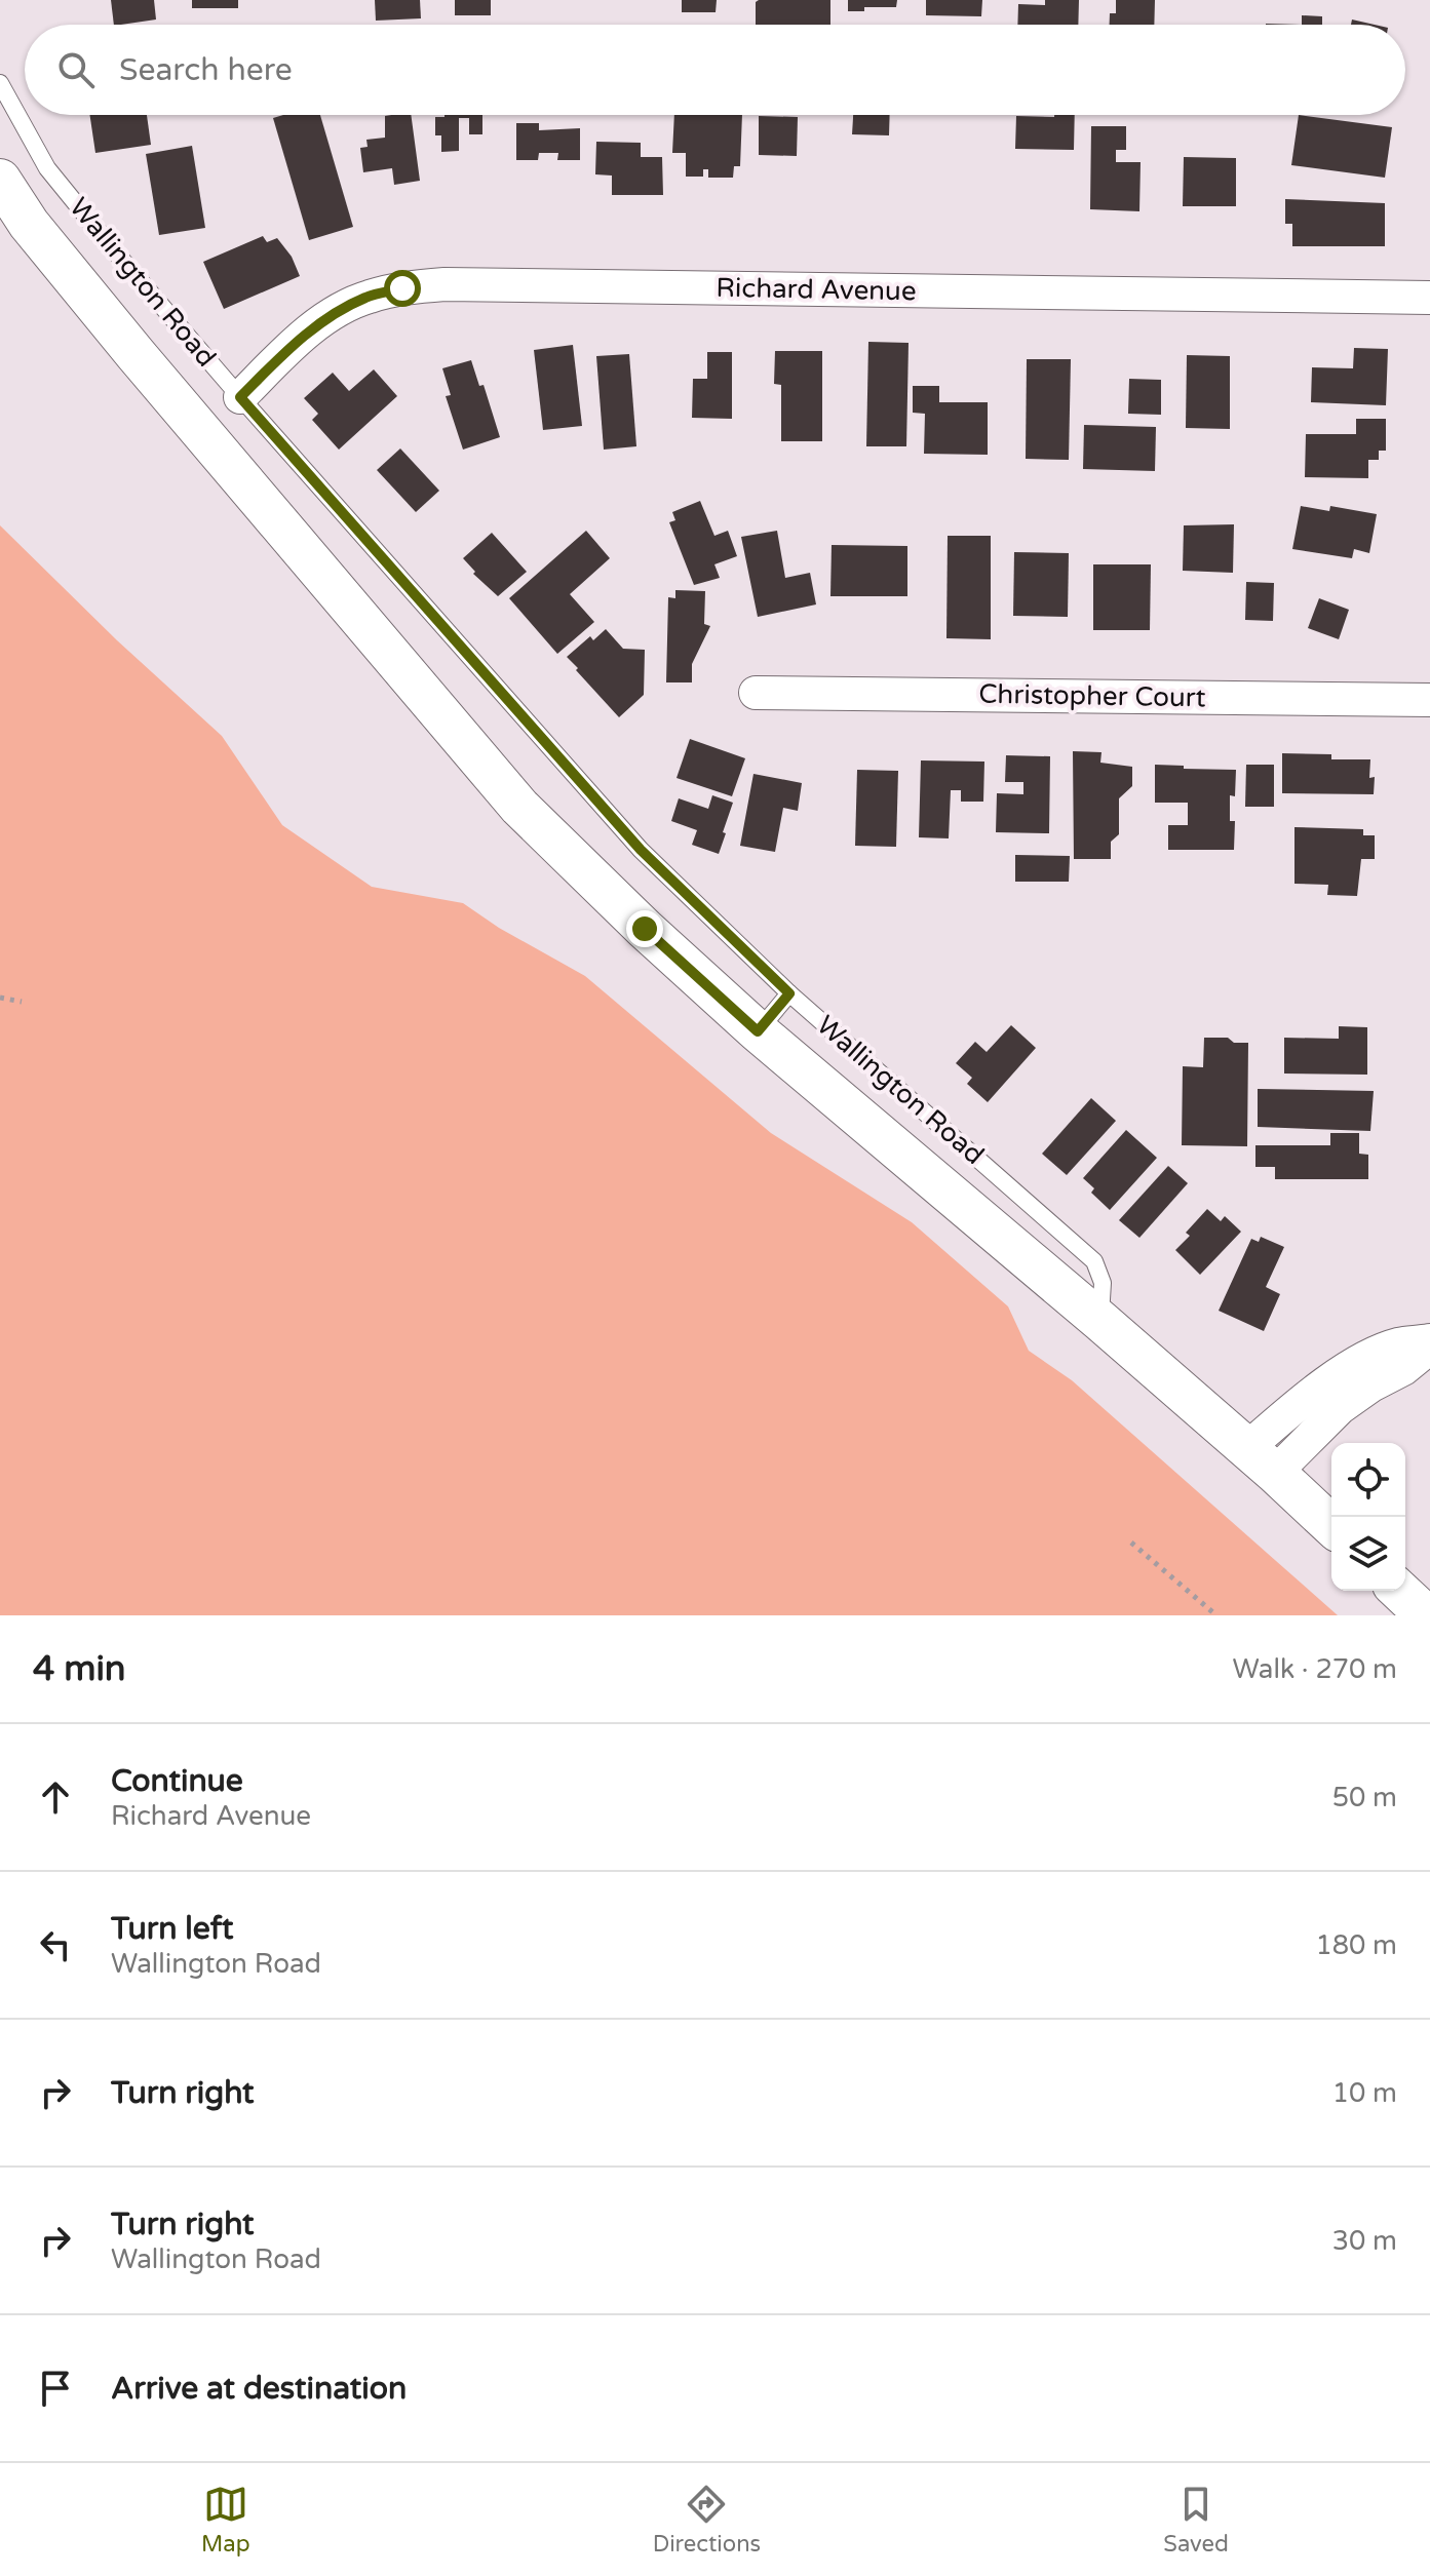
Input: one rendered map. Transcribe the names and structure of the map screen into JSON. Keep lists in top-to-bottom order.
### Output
{
  "streets": {
    "street": ["Wallington Road", "Richard Avenue", "Christopher Court"]
  },
  "crossings": [
    ["Wallington Road", "Richard Avenue"]
  ],
  "page": {
    "search": "Search here",
    "heading": ["4 min", "Walk · 270 m"],
    "list": [
      ["Continue", "Richard Avenue", "50 m"],
      ["Turn left", "Wallington Road", "180 m"],
      ["Turn right", "10 m"],
      ["Turn right", "Wallington Road", "30 m"],
      "Arrive at destination"
    ],
    "nav": ["Map", "Directions", "Saved"]
  }
}
